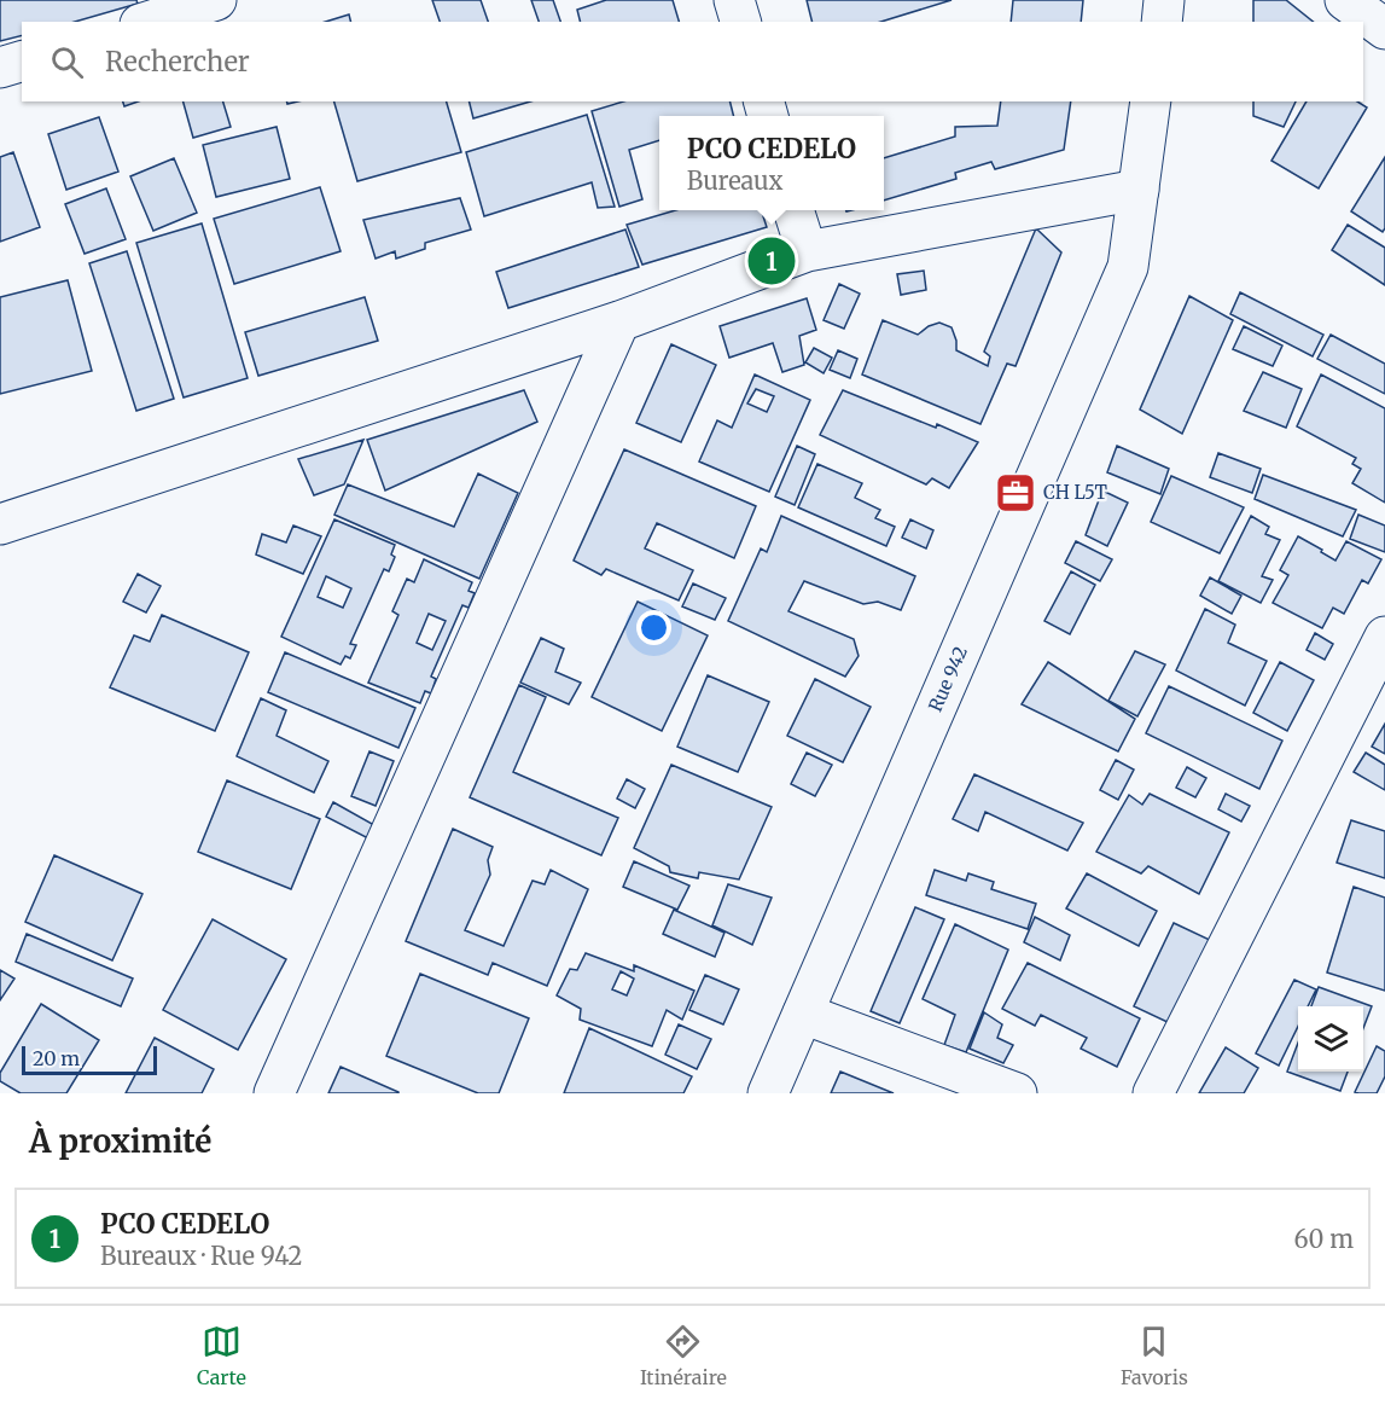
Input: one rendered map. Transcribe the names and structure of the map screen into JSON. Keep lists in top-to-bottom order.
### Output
{
  "streets": {
    "street": ["Rue 942"]
  },
  "places": {
    "office": ["CH L5T"]
  },
  "scale_bar": "20 m",
  "page": {
    "search": "Rechercher",
    "popup": ["PCO CEDELO", "Bureaux"],
    "pins": "1",
    "scale": "20 m",
    "heading": "À proximité",
    "list": [
      {
        "mark": "1",
        "name": "PCO CEDELO",
        "note": "Bureaux · Rue 942",
        "value": "60 m"
      }
    ],
    "nav": ["Carte", "Itinéraire", "Favoris"]
  }
}
